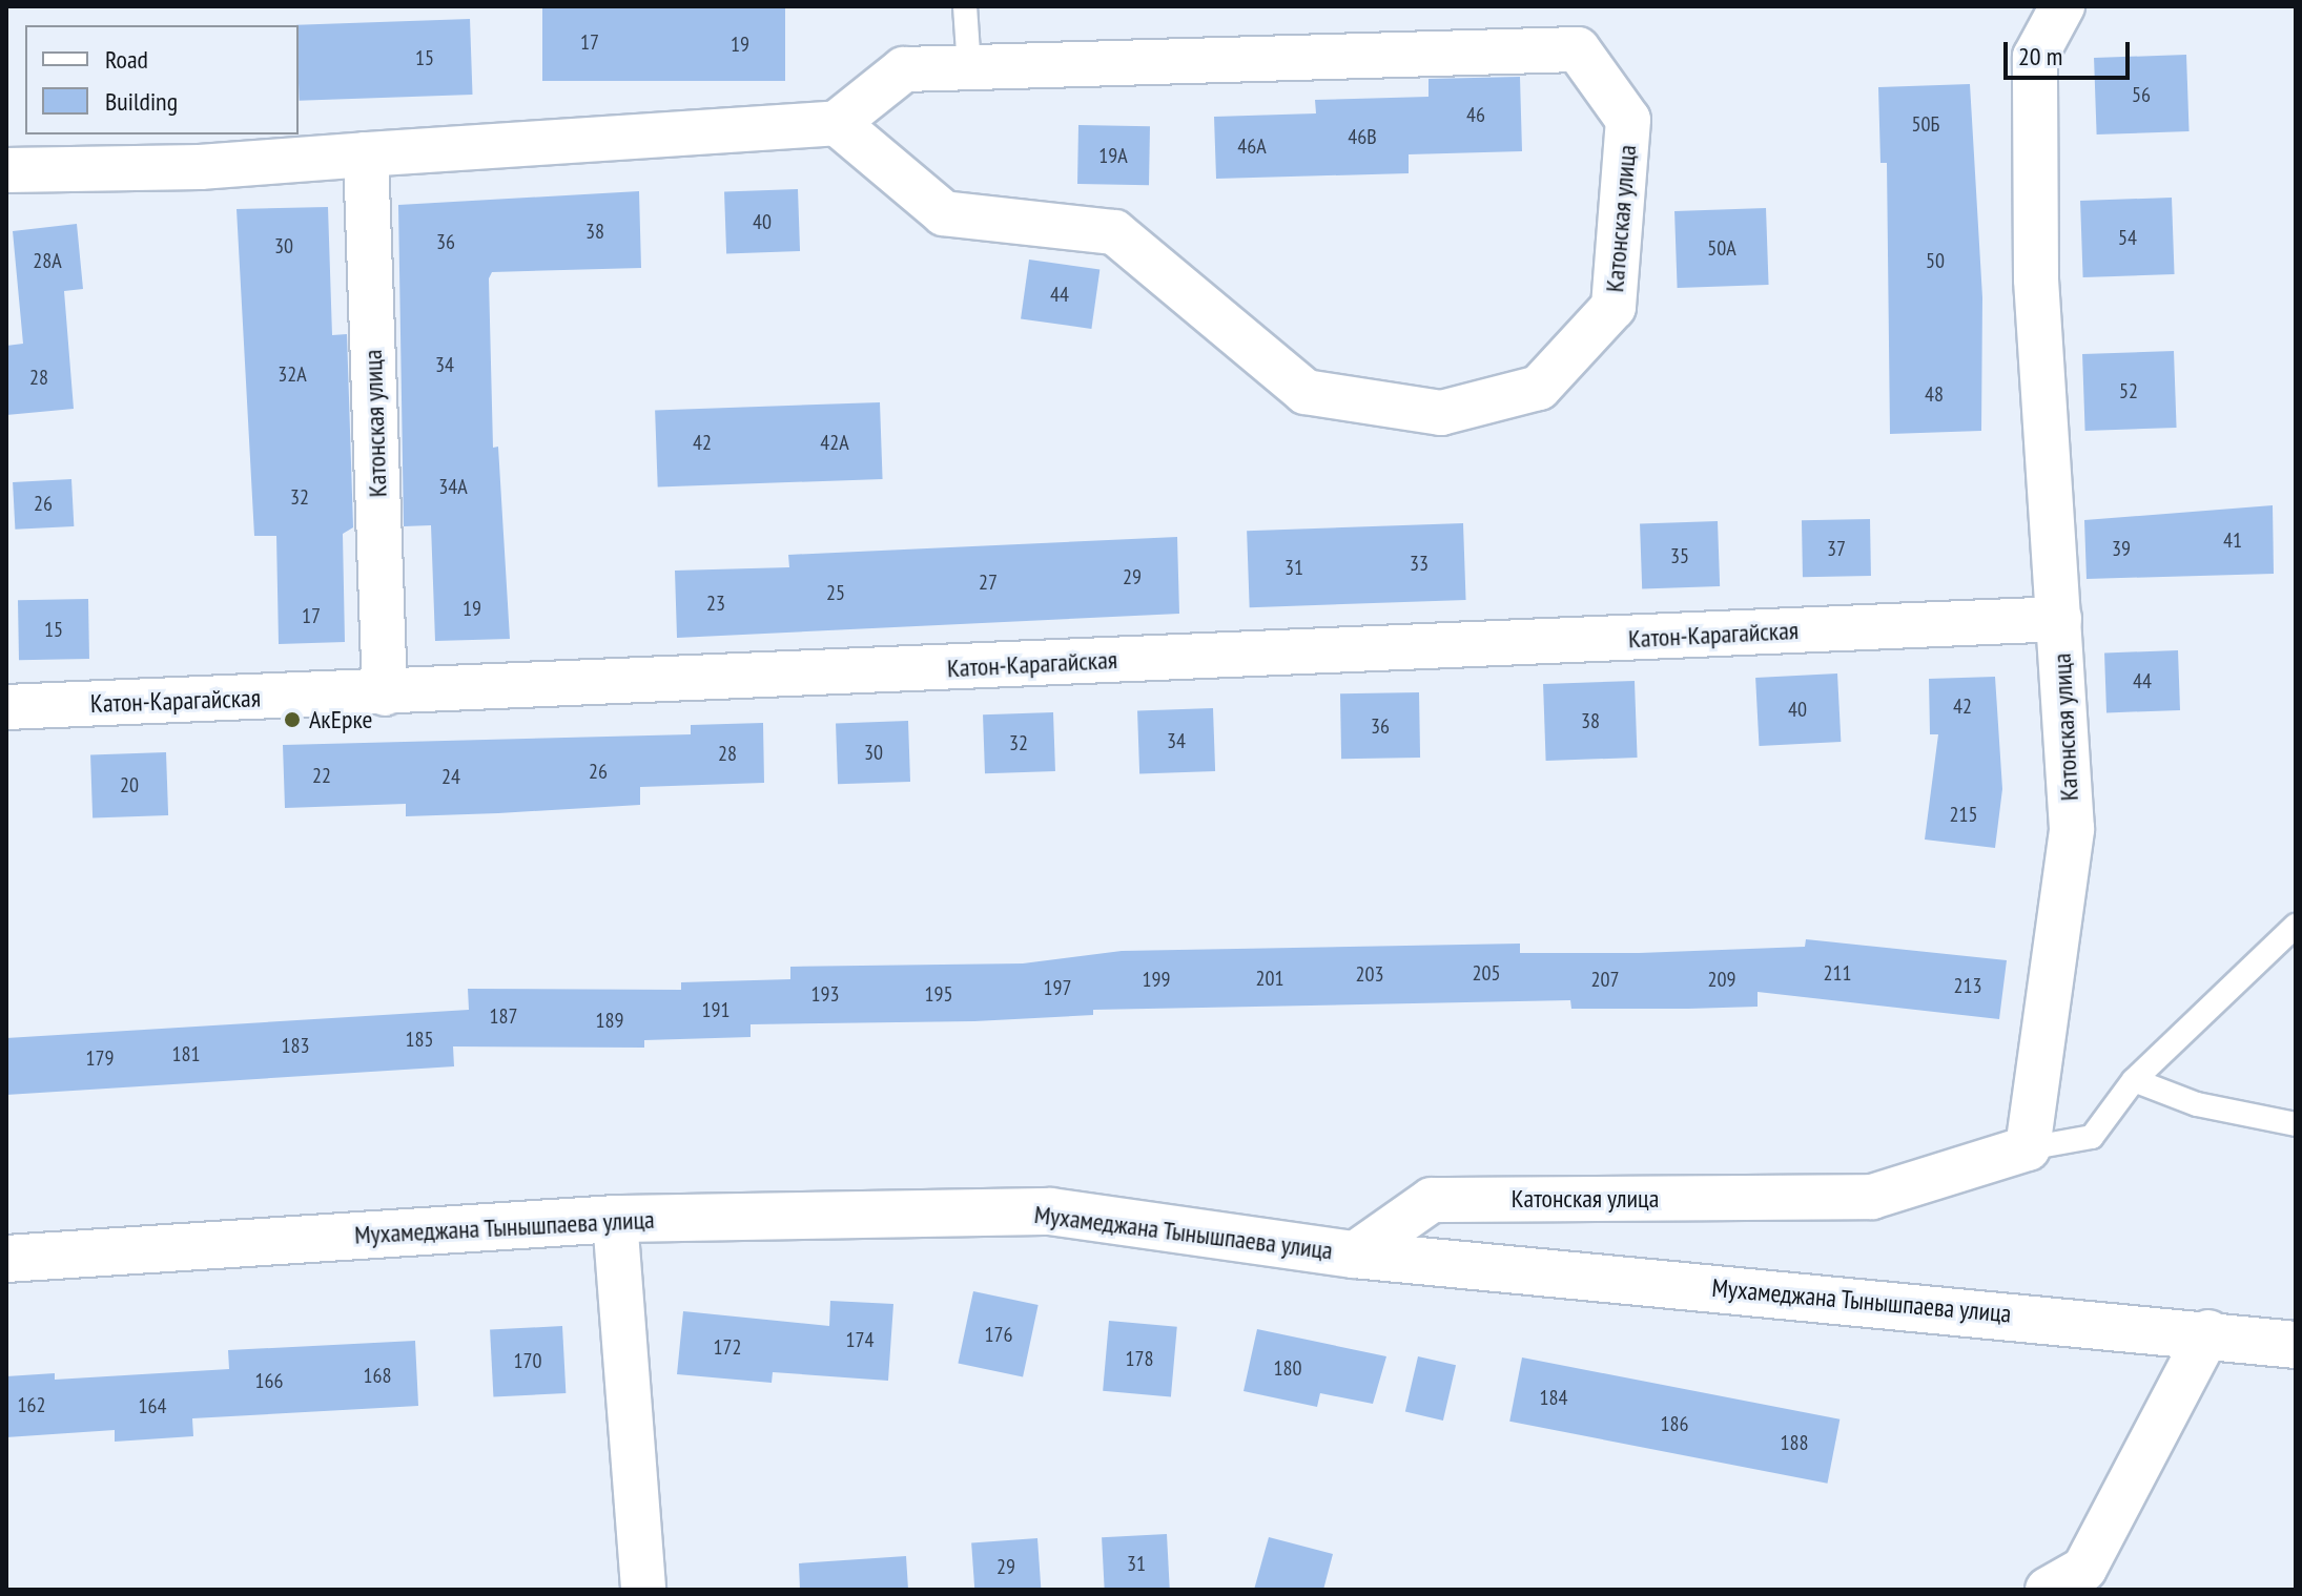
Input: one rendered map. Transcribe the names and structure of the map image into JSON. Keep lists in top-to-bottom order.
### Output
{
  "streets": {
    "street": ["Катонская улица", "Катон-Карагайская", "Мухамеджана Тынышпаева улица"]
  },
  "crossings": [
    ["Катонская улица", "Катон-Карагайская"],
    ["Катонская улица", "Мухамеджана Тынышпаева улица"]
  ],
  "places": ["АкЕрке"],
  "house_numbers": [
    "17",
    "19",
    "15",
    "56",
    "46",
    "50Б",
    "46В",
    "46А",
    "19А",
    "40",
    "38",
    "54",
    "36",
    "30",
    "50А",
    "28А",
    "50",
    "44",
    "34",
    "32А",
    "28",
    "52",
    "48",
    "42",
    "42А",
    "34А",
    "32",
    "26",
    "41",
    "37",
    "39",
    "35",
    "33",
    "31",
    "29",
    "27",
    "25",
    "23",
    "19",
    "17",
    "15",
    "44",
    "42",
    "40",
    "38",
    "36",
    "34",
    "32",
    "30",
    "28",
    "26",
    "22",
    "24",
    "20",
    "215",
    "205",
    "211",
    "203",
    "201",
    "199",
    "207",
    "209",
    "213",
    "197",
    "193",
    "195",
    "191",
    "187",
    "189",
    "185",
    "183",
    "181",
    "179",
    "176",
    "174",
    "172",
    "178",
    "170",
    "180",
    "168",
    "166",
    "184",
    "162",
    "164",
    "186",
    "188",
    "31",
    "29"
  ],
  "legend": ["Road", "Building"],
  "scale_bar": "20 m"
}
